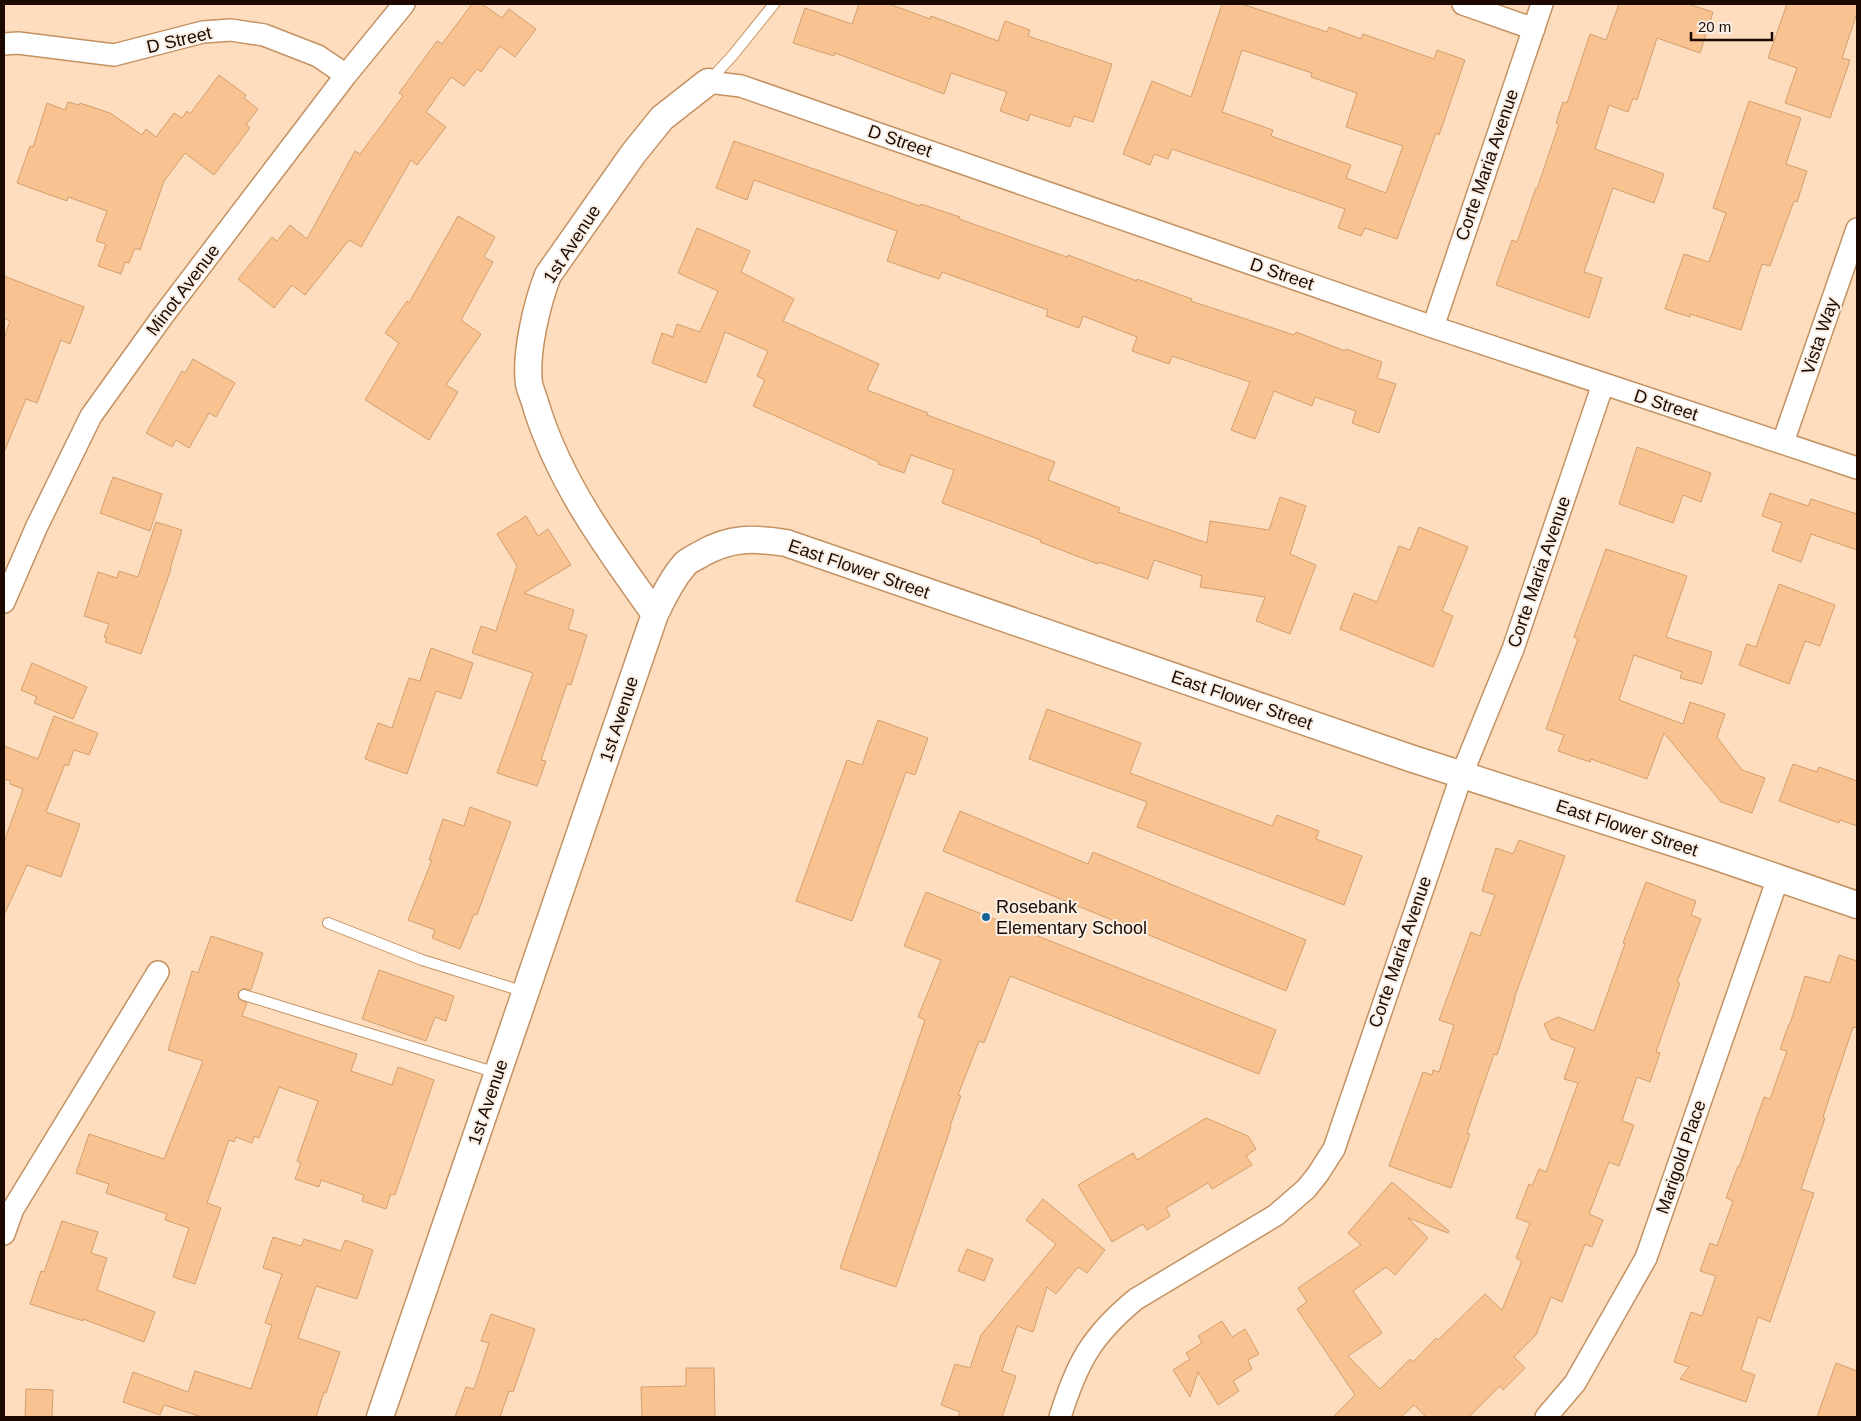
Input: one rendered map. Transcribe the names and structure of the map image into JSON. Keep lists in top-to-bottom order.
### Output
{
  "streets": {
    "street": [
      "D Street",
      "Corte Maria Avenue",
      "1st Avenue",
      "Minot Avenue",
      "Vista Way",
      "East Flower Street",
      "Marigold Place"
    ]
  },
  "crossings": [
    ["D Street", "Corte Maria Avenue"],
    ["D Street", "1st Avenue"],
    ["D Street", "Minot Avenue"],
    ["D Street", "Vista Way"],
    ["Corte Maria Avenue", "East Flower Street"],
    ["1st Avenue", "East Flower Street"],
    ["East Flower Street", "Marigold Place"]
  ],
  "places": ["Rosebank Elementary School"],
  "scale_bar": "20 m"
}
